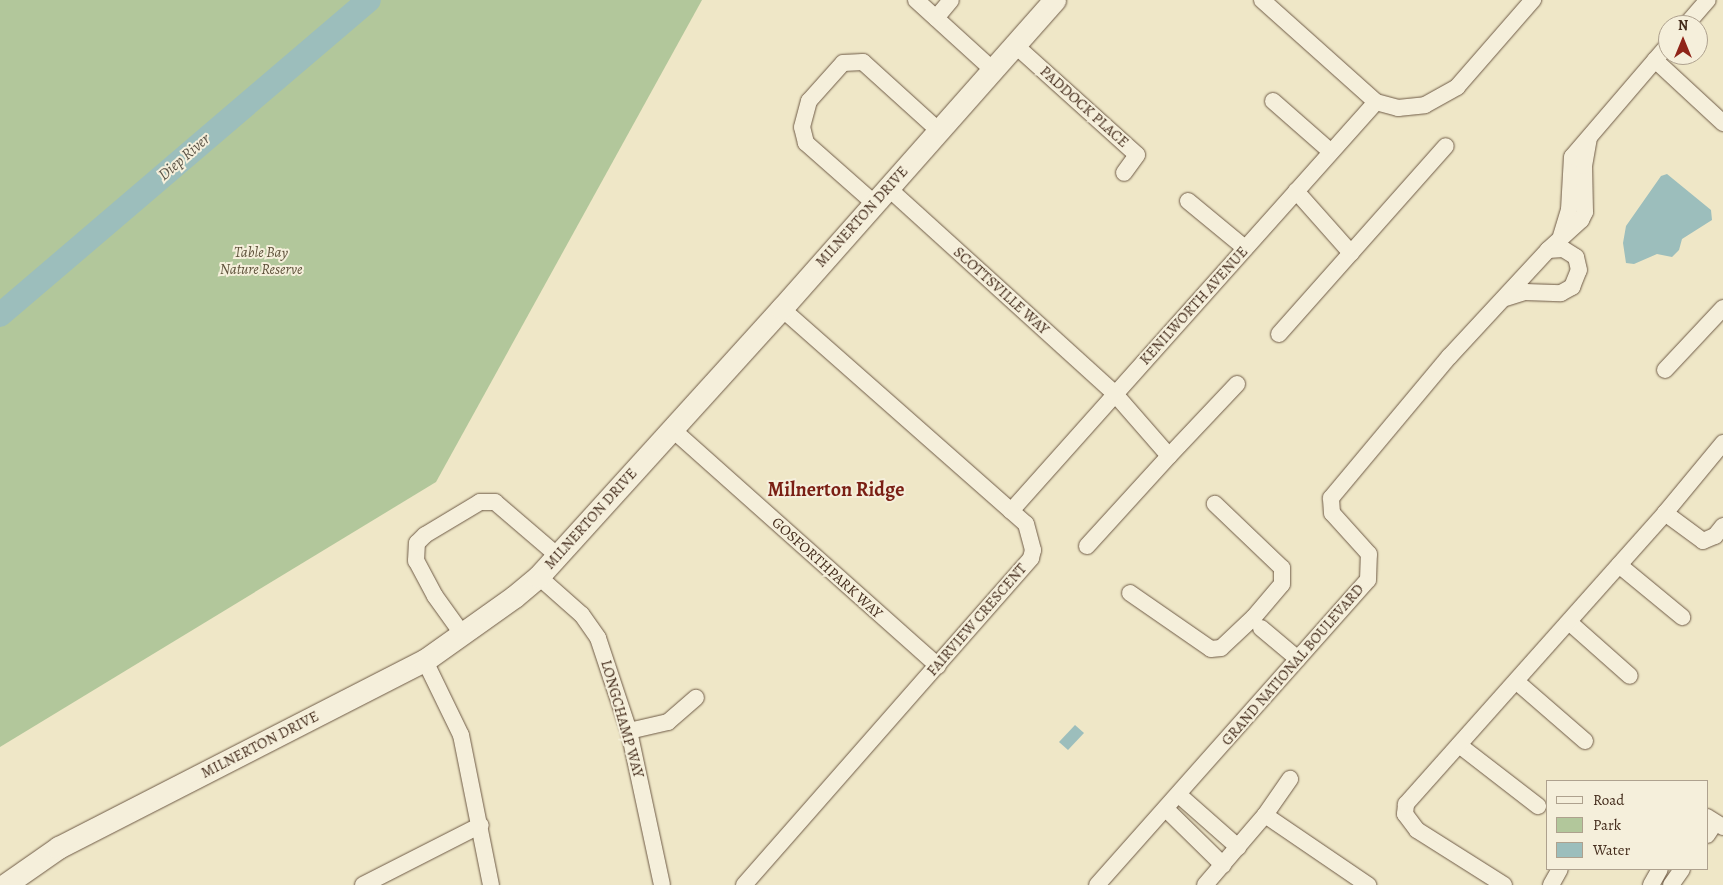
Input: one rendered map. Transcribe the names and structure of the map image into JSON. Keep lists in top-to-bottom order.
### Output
{
  "streets": {
    "street": [
      "PADDOCK PLACE",
      "MILNERTON DRIVE",
      "SCOTTSVILLE WAY",
      "KENILWORTH AVENUE",
      "GOSFORTHPARK WAY",
      "FAIRVIEW CRESCENT",
      "GRAND NATIONAL BOULEVARD",
      "LONGCHAMP WAY"
    ]
  },
  "crossings": [
    ["PADDOCK PLACE", "MILNERTON DRIVE"],
    ["MILNERTON DRIVE", "SCOTTSVILLE WAY"],
    ["MILNERTON DRIVE", "GOSFORTHPARK WAY"],
    ["MILNERTON DRIVE", "FAIRVIEW CRESCENT"],
    ["MILNERTON DRIVE", "LONGCHAMP WAY"],
    ["SCOTTSVILLE WAY", "KENILWORTH AVENUE"],
    ["KENILWORTH AVENUE", "FAIRVIEW CRESCENT"],
    ["GOSFORTHPARK WAY", "FAIRVIEW CRESCENT"]
  ],
  "districts": ["Milnerton Ridge"],
  "water": ["Diep River"],
  "parks": ["Table Bay Nature Reserve"],
  "legend": ["Road", "Park", "Water"],
  "north": "top"
}
